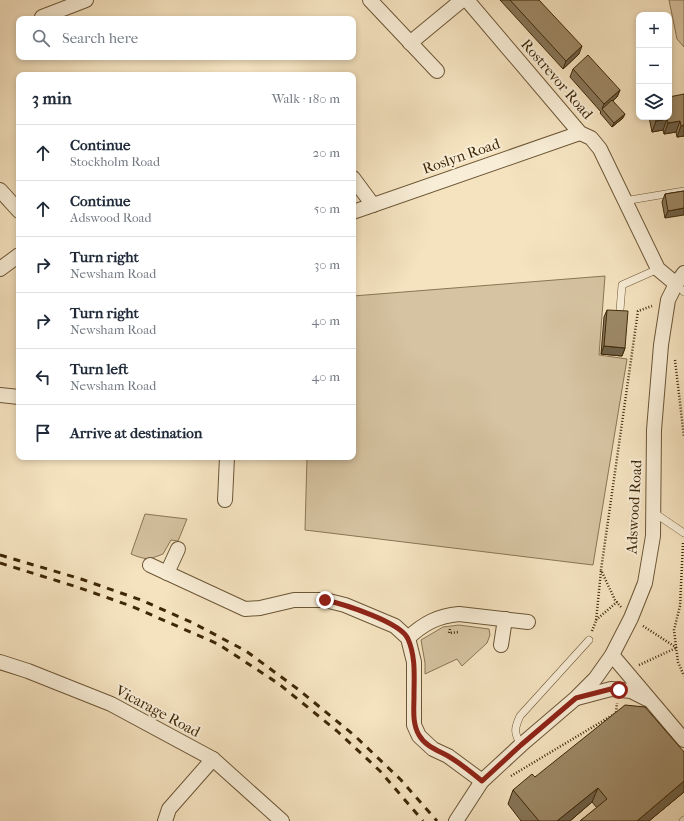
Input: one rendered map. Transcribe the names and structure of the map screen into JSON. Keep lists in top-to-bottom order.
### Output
{
  "streets": {
    "street": [
      "Rostrevor Road",
      "Roslyn Road",
      "Adswood Road",
      "Vicarage Road"
    ]
  },
  "crossings": [
    ["Rostrevor Road", "Roslyn Road"],
    ["Rostrevor Road", "Adswood Road"]
  ],
  "page": {
    "map_buttons": ["+", "−"],
    "search": "Search here",
    "heading": ["3 min", "Walk · 180 m"],
    "list": [
      ["Continue", "Stockholm Road", "20 m"],
      ["Continue", "Adswood Road", "50 m"],
      ["Turn right", "Newsham Road", "30 m"],
      ["Turn right", "Newsham Road", "40 m"],
      ["Turn left", "Newsham Road", "40 m"],
      "Arrive at destination"
    ]
  }
}
